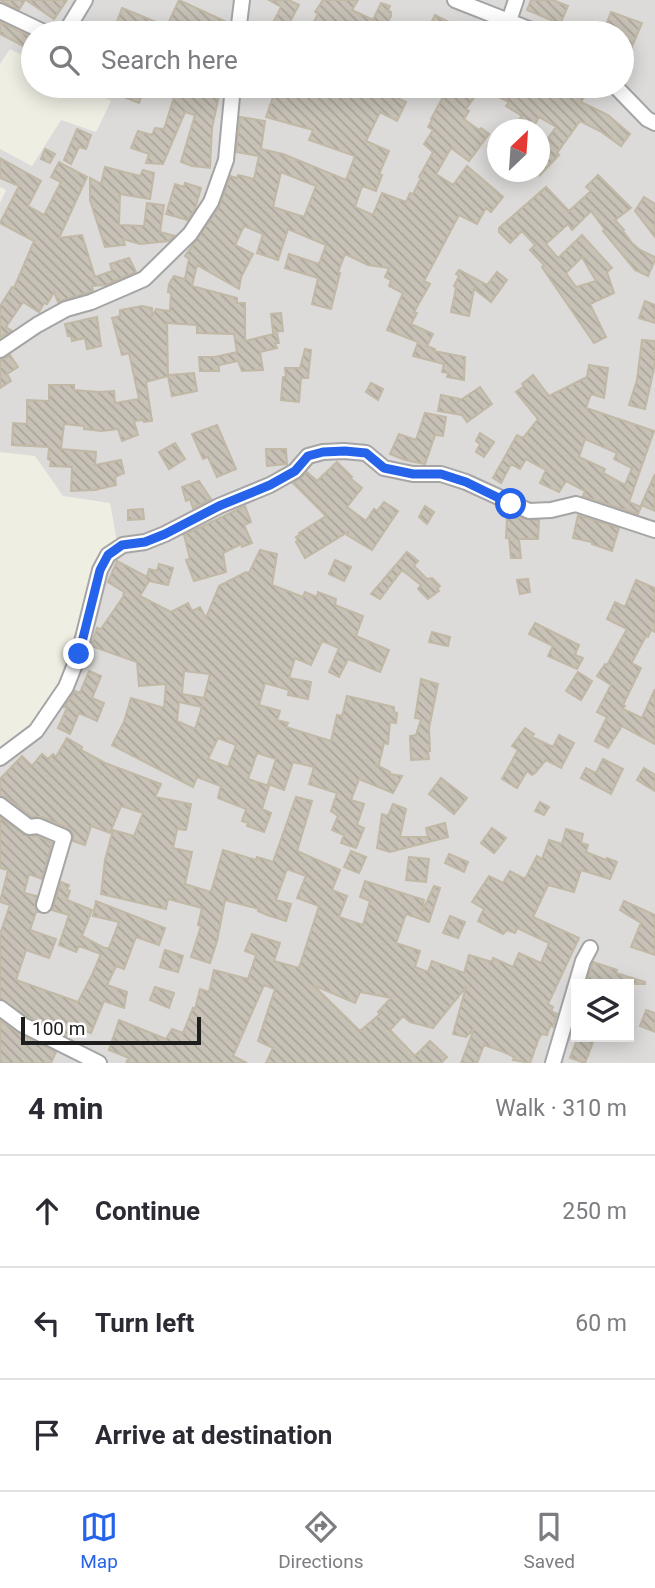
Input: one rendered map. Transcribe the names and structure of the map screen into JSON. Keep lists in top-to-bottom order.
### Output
{
  "scale_bar": "100 m",
  "north": "top right",
  "page": {
    "search": "Search here",
    "scale": "100 m",
    "heading": ["4 min", "Walk · 310 m"],
    "list": [
      ["Continue", "250 m"],
      ["Turn left", "60 m"],
      "Arrive at destination"
    ],
    "nav": ["Map", "Directions", "Saved"]
  }
}
